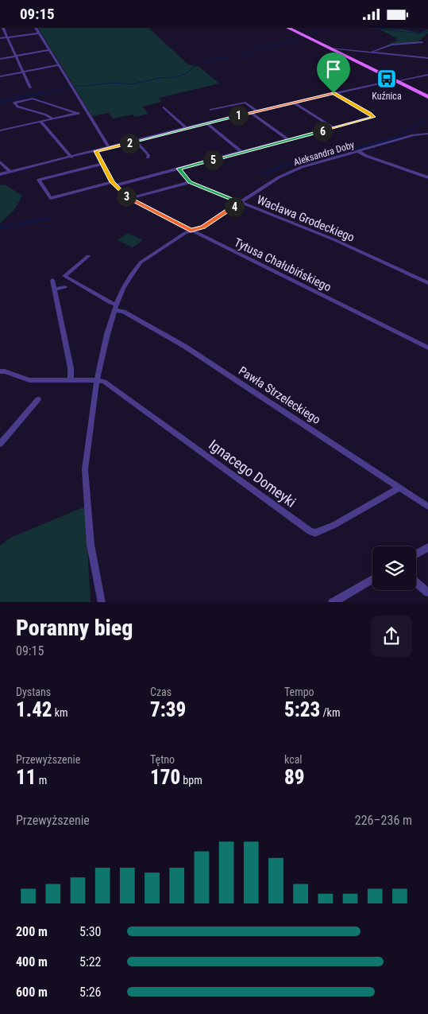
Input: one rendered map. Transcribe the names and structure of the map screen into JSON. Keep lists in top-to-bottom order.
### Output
{
  "streets": {
    "street": [
      "Aleksandra Doby",
      "Wacława Grodeckiego",
      "Tytusa Chałubińskiego",
      "Pawła Strzeleckiego",
      "Ignacego Domeyki"
    ]
  },
  "crossings": [
    ["Aleksandra Doby", "Wacława Grodeckiego"],
    ["Aleksandra Doby", "Tytusa Chałubińskiego"],
    ["Pawła Strzeleckiego", "Ignacego Domeyki"]
  ],
  "places": {
    "bus stop": ["Kuźnica"]
  },
  "page": {
    "status": "09:15",
    "pins": [
      "1",
      "6",
      "2",
      "5",
      "3",
      "4"
    ],
    "heading": ["Poranny bieg", "09:15"],
    "stats": [
      ["Dystans", "1.42 km"],
      ["Czas", "7:39"],
      ["Tempo", "5:23 /km"],
      ["Przewyższenie", "11 m"],
      ["Tętno", "170 bpm"],
      ["kcal", "89"]
    ],
    "chart": ["Przewyższenie", "226–236 m"],
    "list": [
      {
        "name": "200 m",
        "note": "5:30"
      },
      {
        "name": "400 m",
        "note": "5:22"
      },
      {
        "name": "600 m",
        "note": "5:26"
      }
    ]
  }
}
